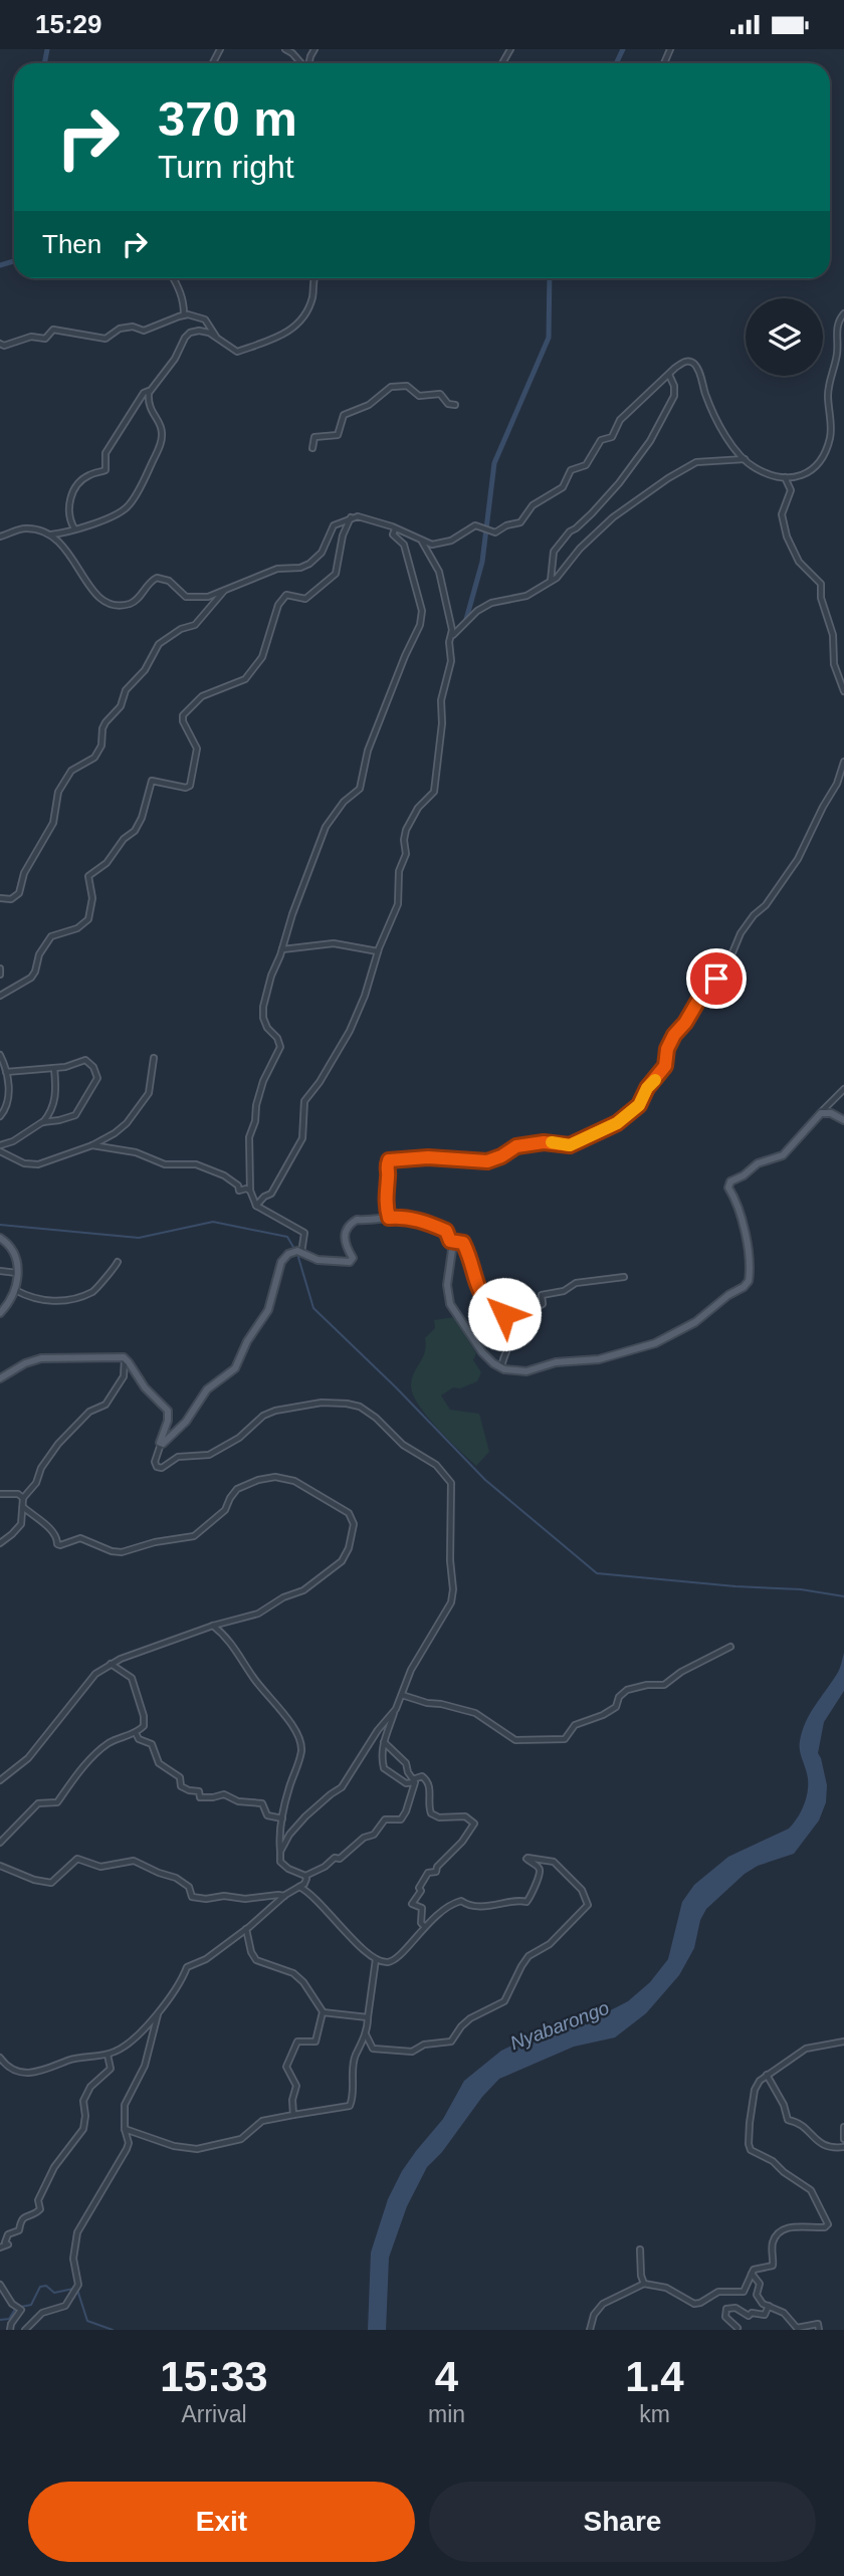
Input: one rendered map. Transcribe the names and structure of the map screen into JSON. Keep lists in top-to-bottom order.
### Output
{
  "water": ["Nyabarongo"],
  "page": {
    "status": "15:29",
    "turn": ["370 m", "Turn right"],
    "then": "Then",
    "eta": [
      "15:33",
      "Arrival",
      "4",
      "min",
      "1.4",
      "km"
    ],
    "buttons": ["Exit", "Share"]
  }
}
